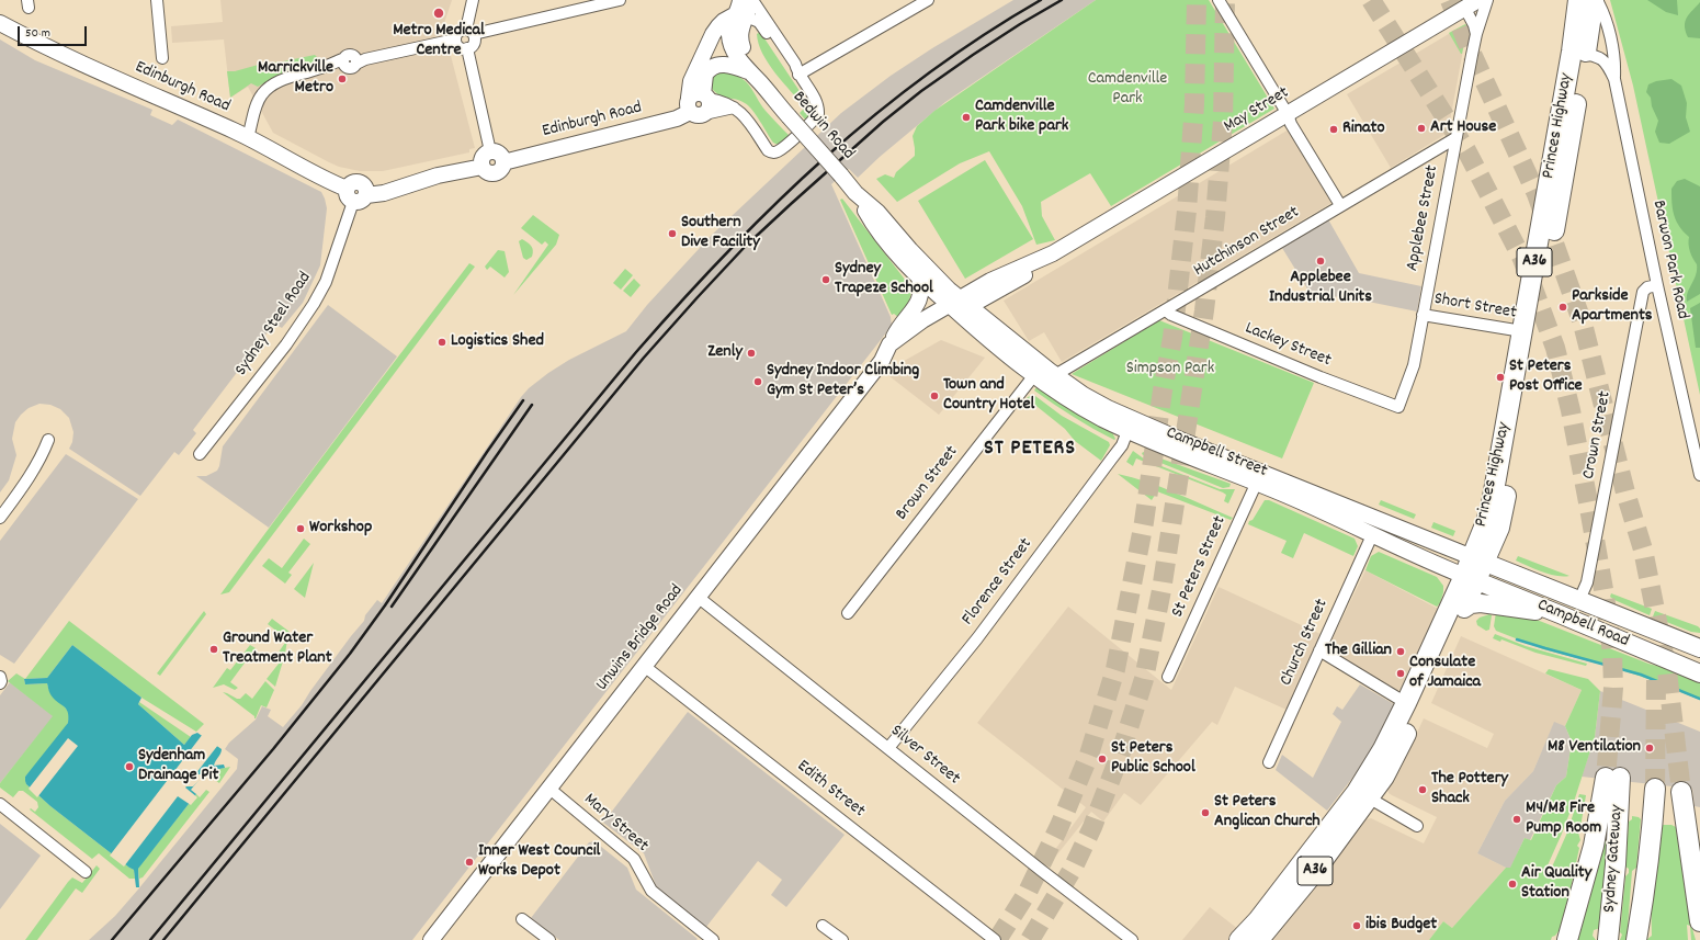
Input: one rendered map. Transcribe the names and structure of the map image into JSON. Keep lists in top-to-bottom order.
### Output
{
  "streets": {
    "highway": ["Princes Highway", "A36", "Sydney Gateway"],
    "main road": [
      "Edinburgh Road",
      "May Street",
      "Bedwin Road",
      "Campbell Street",
      "Campbell Road",
      "Unwins Bridge Road"
    ],
    "street": [
      "Applebee Street",
      "Hutchinson Street",
      "Barwon Park Road",
      "Short Street",
      "Sydney Steel Road",
      "Lackey Street",
      "Crown Street",
      "Brown Street",
      "St Peters Street",
      "Florence Street",
      "Church Street",
      "Silver Street",
      "Edith Street",
      "Mary Street"
    ]
  },
  "crossings": [
    ["Edinburgh Road", "Sydney Steel Road"],
    ["May Street", "Bedwin Road"],
    ["May Street", "Campbell Street"],
    ["May Street", "Unwins Bridge Road"],
    ["Bedwin Road", "Campbell Street"],
    ["Bedwin Road", "Unwins Bridge Road"],
    ["Princes Highway", "Barwon Park Road"],
    ["Princes Highway", "Short Street"],
    ["Princes Highway", "Campbell Street"],
    ["Princes Highway", "Campbell Road"],
    ["Applebee Street", "Hutchinson Street"],
    ["Applebee Street", "Short Street"],
    ["Applebee Street", "Lackey Street"],
    ["Hutchinson Street", "Lackey Street"],
    ["Hutchinson Street", "Campbell Street"],
    ["Barwon Park Road", "Crown Street"],
    ["Crown Street", "Campbell Road"],
    ["Campbell Street", "Brown Street"],
    ["Campbell Street", "St Peters Street"],
    ["Campbell Street", "Florence Street"],
    ["Campbell Street", "Campbell Road"],
    ["Campbell Street", "Unwins Bridge Road"],
    ["Campbell Street", "Church Street"],
    ["Florence Street", "Silver Street"],
    ["Unwins Bridge Road", "Silver Street"],
    ["Unwins Bridge Road", "Edith Street"],
    ["Unwins Bridge Road", "Mary Street"]
  ],
  "districts": ["ST PETERS"],
  "parks": ["Camdenville Park", "Simpson Park"],
  "places": [
    "Metro Medical Centre",
    "Marrickville Metro",
    "Camdenville Park bike park",
    "Art House",
    "Rinato",
    "Southern Dive Facility",
    "Applebee Industrial Units",
    "Sydney Trapeze School",
    "Parkside Apartments",
    "Logistics Shed",
    "Zenly",
    "St Peters Post Office",
    "Sydney Indoor Climbing Gym St Peter’s",
    "Town and Country Hotel",
    "Workshop",
    "Ground Water Treatment Plant",
    "The Gillian",
    "Consulate of Jamaica",
    "M8 Ventilation",
    "St Peters Public School",
    "Sydenham Drainage Pit",
    "The Pottery Shack",
    "St Peters Anglican Church",
    "M4/M8 Fire Pump Room",
    "Inner West Council Works Depot",
    "Air Quality Station",
    "ibis Budget"
  ],
  "scale_bar": "50 m"
}
